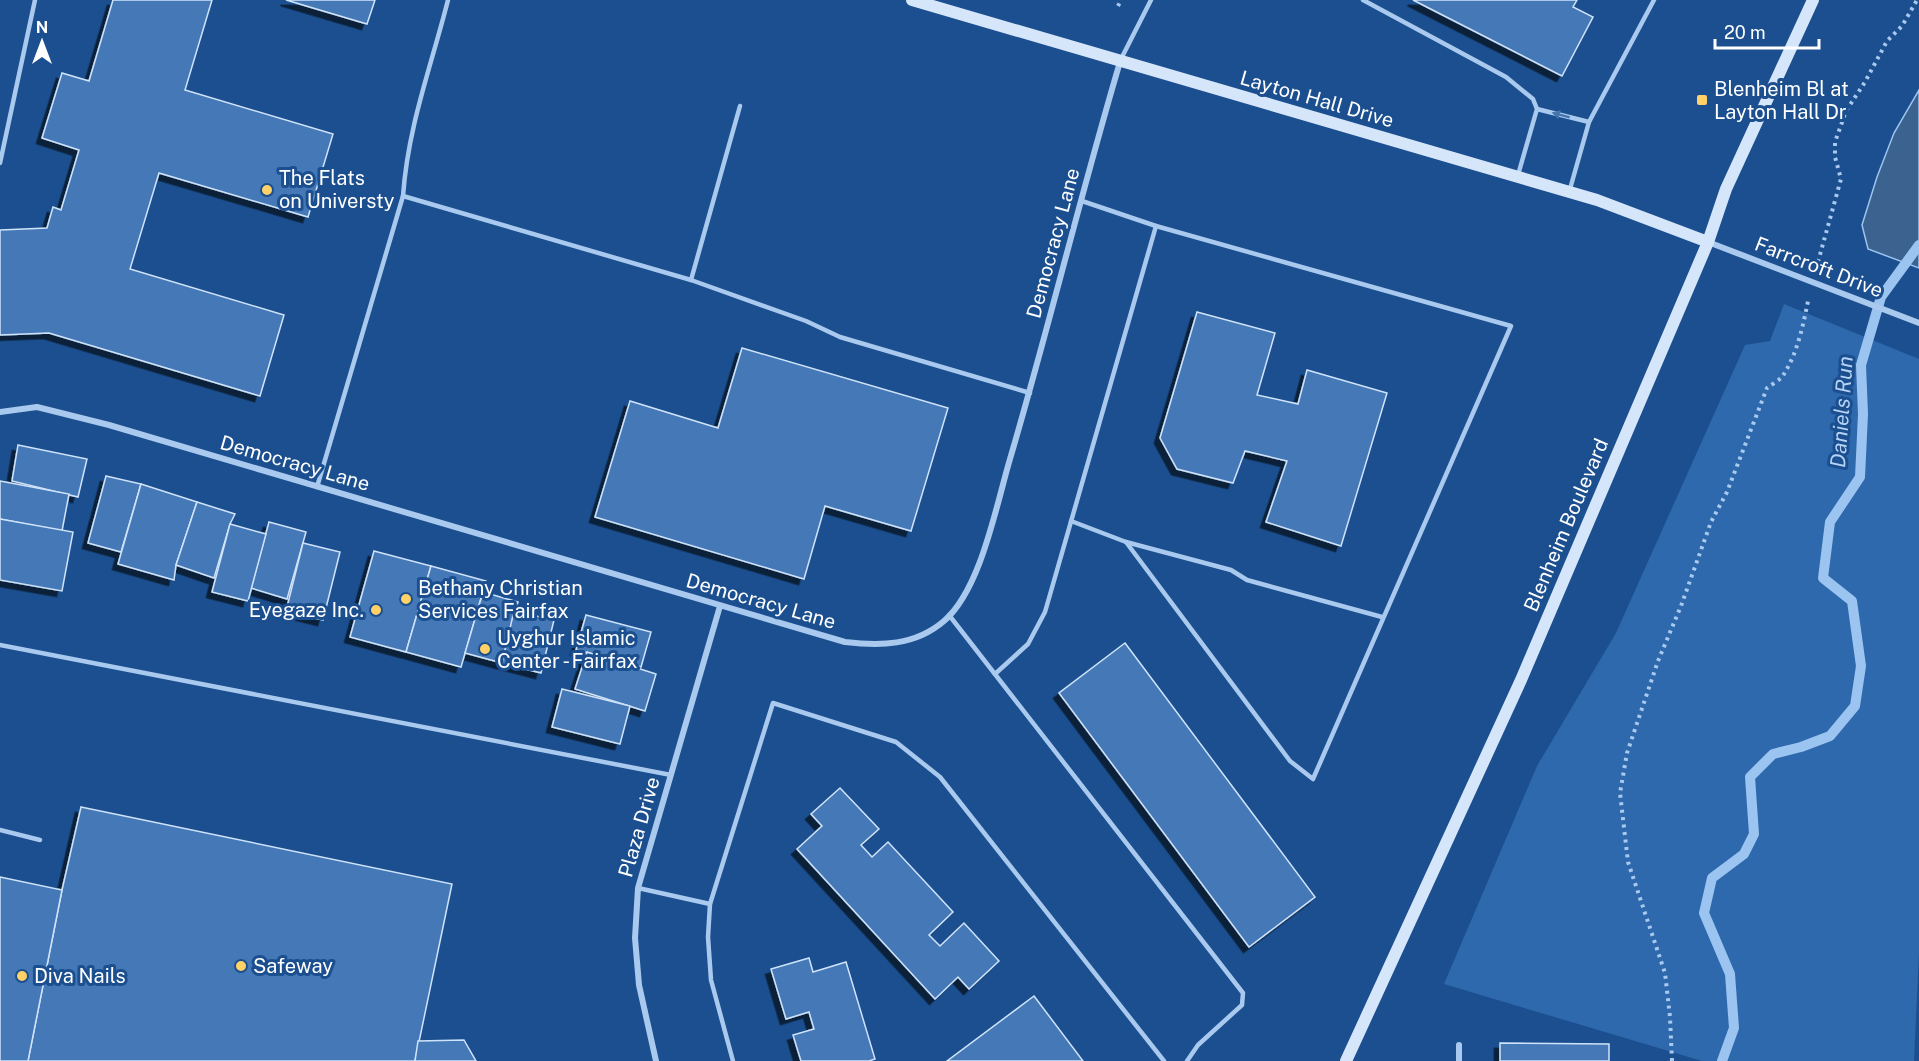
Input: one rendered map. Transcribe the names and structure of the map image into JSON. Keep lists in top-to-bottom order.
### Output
{
  "streets": {
    "main road": ["Layton Hall Drive", "Blenheim Boulevard"],
    "street": ["Democracy Lane", "Farrcroft Drive", "Plaza Drive"]
  },
  "crossings": [
    ["Layton Hall Drive", "Democracy Lane"],
    ["Layton Hall Drive", "Farrcroft Drive"],
    ["Layton Hall Drive", "Blenheim Boulevard"],
    ["Democracy Lane", "Plaza Drive"],
    ["Farrcroft Drive", "Blenheim Boulevard"]
  ],
  "water": ["Daniels Run"],
  "places": {
    "transit": ["Blenheim Bl at Layton Hall Dr"],
    "other": [
      "The Flats on Universty",
      "Bethany Christian Services Fairfax",
      "Eyegaze Inc.",
      "Uyghur Islamic Center - Fairfax",
      "Safeway",
      "Diva Nails"
    ]
  },
  "scale_bar": "20 m",
  "north": "top"
}
